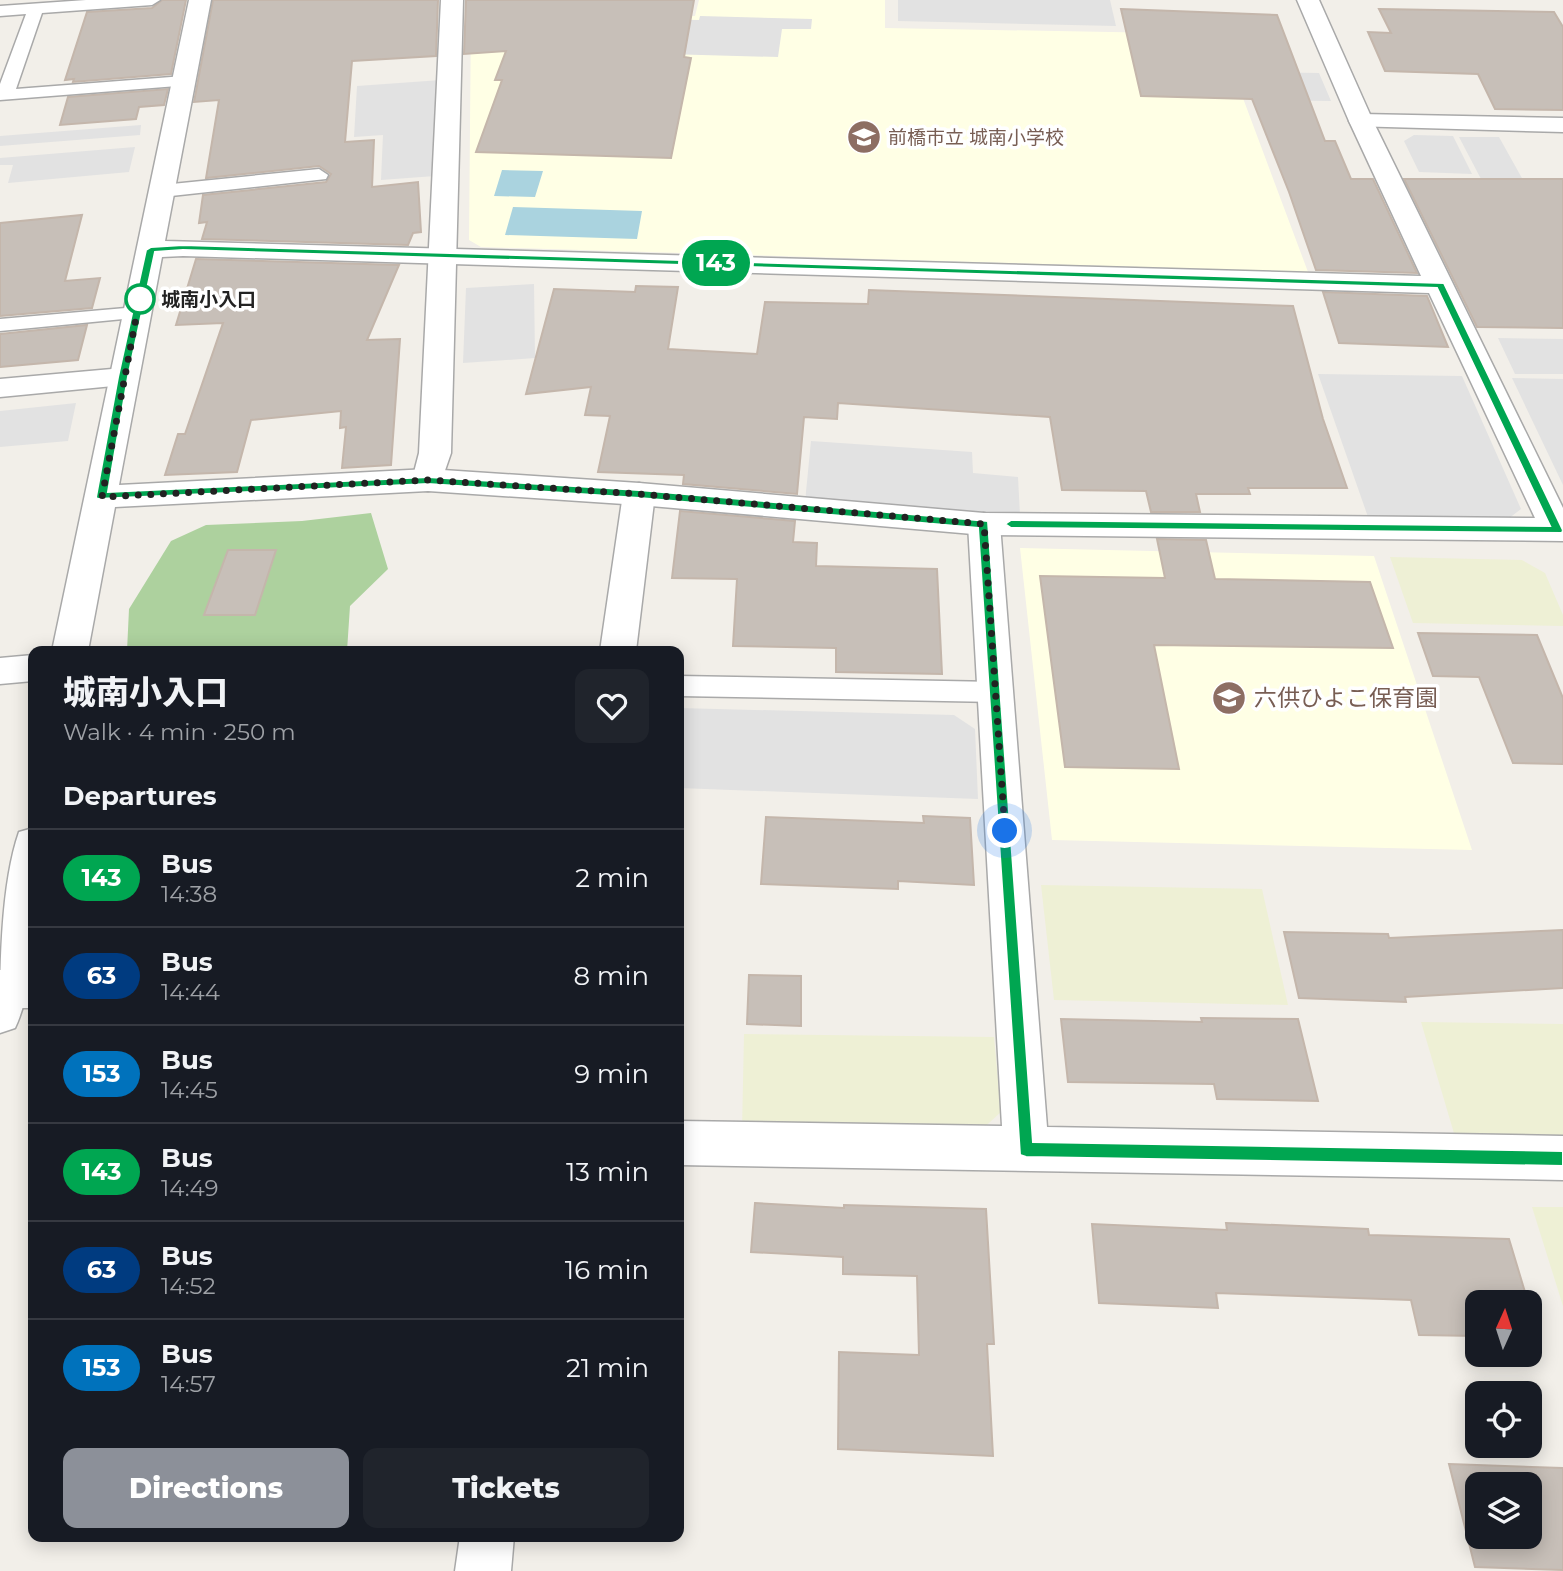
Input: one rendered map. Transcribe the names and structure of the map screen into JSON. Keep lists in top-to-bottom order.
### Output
{
  "places": {
    "school or university": ["前橋市立 城南小学校", "六供ひよこ保育園"],
    "other": ["城南小入口"]
  },
  "lines": ["bus line 143"],
  "north": "top",
  "page": {
    "on_map": "143",
    "heading": [
      ["城南小入口", "Walk · 4 min · 250 m"],
      "Departures"
    ],
    "list": [
      {
        "mark": "143",
        "name": "Bus",
        "note": "14:38",
        "value": "2 min"
      },
      {
        "mark": "63",
        "name": "Bus",
        "note": "14:44",
        "value": "8 min"
      },
      {
        "mark": "153",
        "name": "Bus",
        "note": "14:45",
        "value": "9 min"
      },
      {
        "mark": "143",
        "name": "Bus",
        "note": "14:49",
        "value": "13 min"
      },
      {
        "mark": "63",
        "name": "Bus",
        "note": "14:52",
        "value": "16 min"
      },
      {
        "mark": "153",
        "name": "Bus",
        "note": "14:57",
        "value": "21 min"
      }
    ],
    "buttons": ["Directions", "Tickets"]
  }
}
